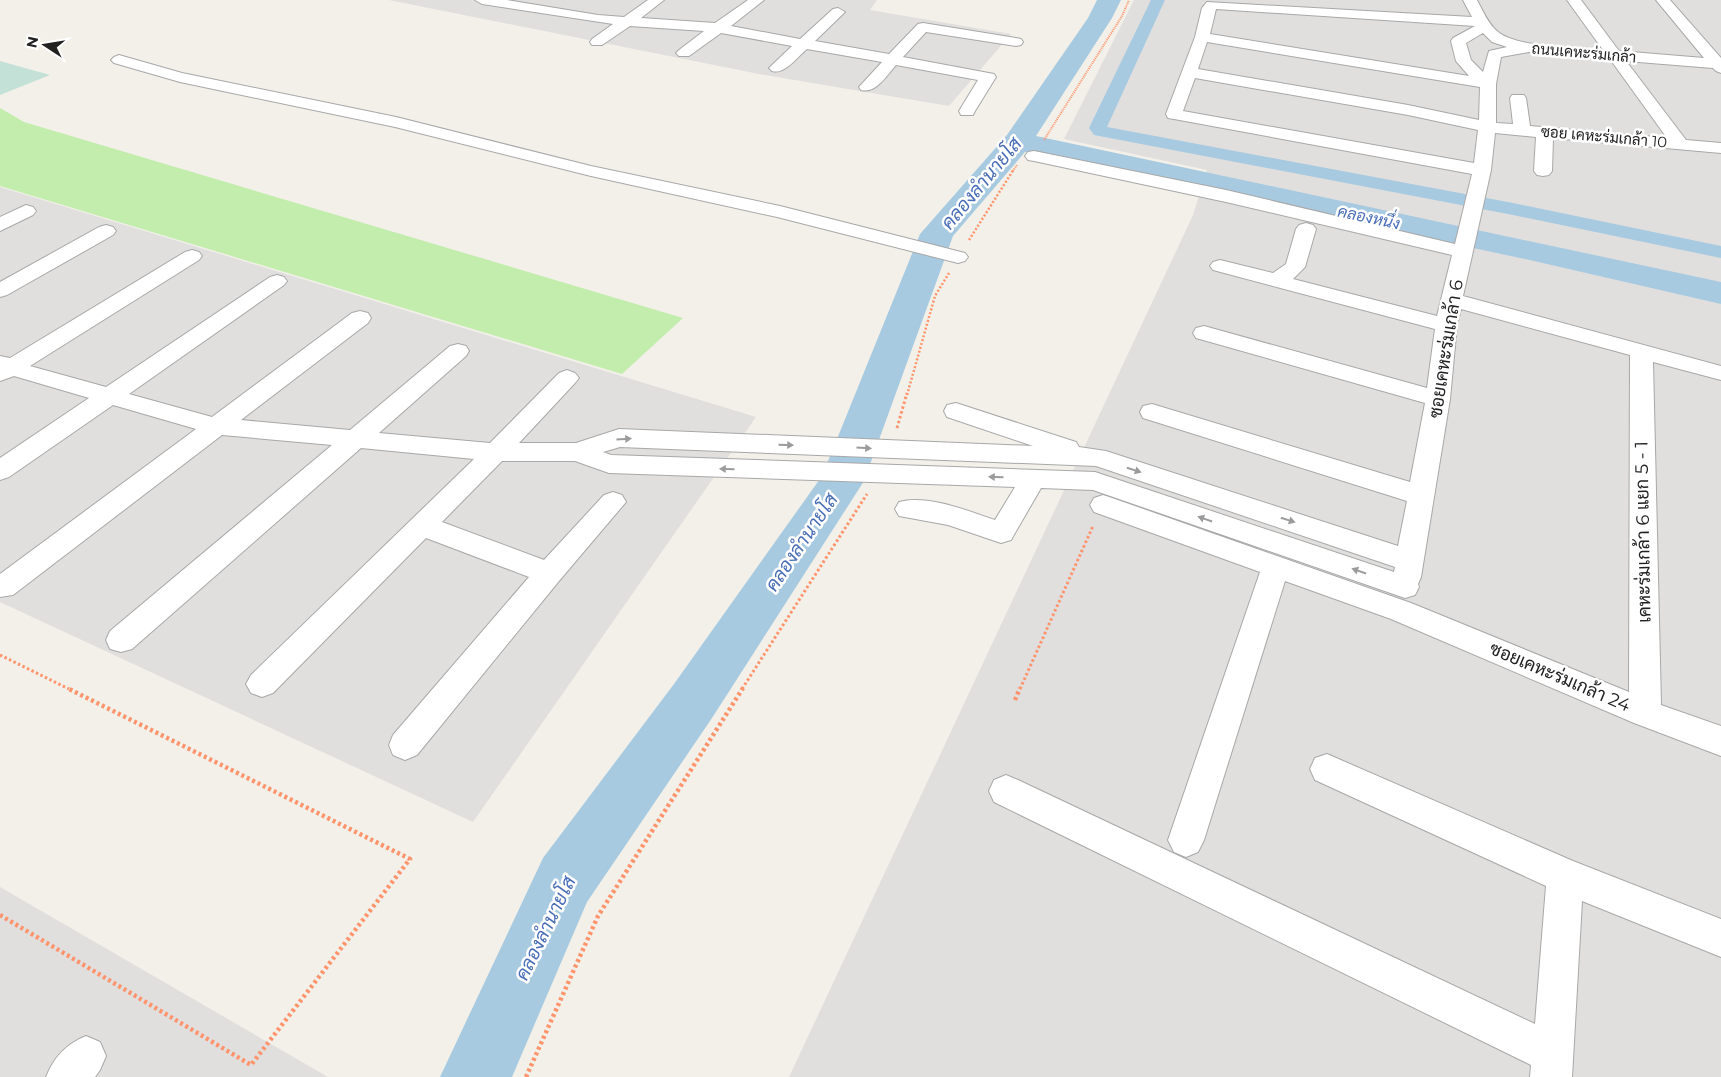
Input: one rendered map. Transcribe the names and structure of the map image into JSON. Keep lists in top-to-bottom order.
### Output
{
  "streets": {
    "street": [
      "ถนนเคหะร่มเกล้า",
      "ซอย เคหะร่มเกล้า 10",
      "ซอยเคหะร่มเกล้า 6",
      "เคหะร่มเกล้า 6 แยก 5 - 1",
      "ซอยเคหะร่มเกล้า 24"
    ]
  },
  "crossings": [
    ["ถนนเคหะร่มเกล้า", "ซอยเคหะร่มเกล้า 6"],
    ["ซอย เคหะร่มเกล้า 10", "ซอยเคหะร่มเกล้า 6"],
    ["ซอยเคหะร่มเกล้า 6", "ซอยเคหะร่มเกล้า 24"],
    ["เคหะร่มเกล้า 6 แยก 5 - 1", "ซอยเคหะร่มเกล้า 24"]
  ],
  "water": ["คลองลำนายโส", "คลองหนึ่ง"],
  "north": "left"
}
